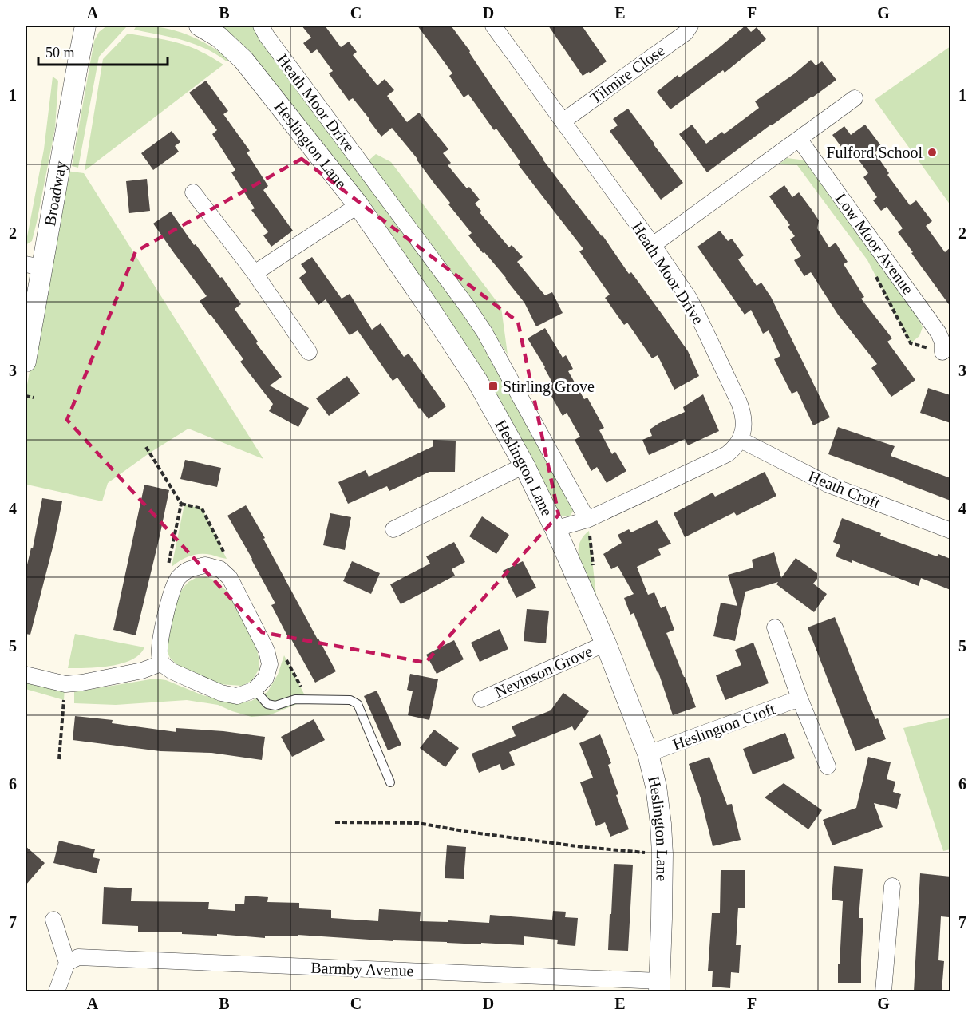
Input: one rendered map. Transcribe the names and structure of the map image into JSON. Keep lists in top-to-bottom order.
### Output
{
  "streets": {
    "street": [
      "Tilmire Close",
      "Heath Moor Drive",
      "Heslington Lane",
      "Broadway",
      "Low Moor Avenue",
      "Heath Croft",
      "Nevinson Grove",
      "Heslington Croft",
      "Barmby Avenue"
    ]
  },
  "crossings": [
    ["Tilmire Close", "Heath Moor Drive"],
    ["Heath Moor Drive", "Heath Croft"],
    ["Heslington Lane", "Nevinson Grove"],
    ["Heslington Lane", "Heslington Croft"],
    ["Heslington Lane", "Barmby Avenue"]
  ],
  "places": {
    "other": ["Fulford School"],
    "transit": ["Stirling Grove"]
  },
  "scale_bar": "50 m",
  "grid": {
    "columns": [
      "A",
      "B",
      "C",
      "D",
      "E",
      "F",
      "G"
    ],
    "rows": [
      "1",
      "2",
      "3",
      "4",
      "5",
      "6",
      "7"
    ]
  }
}
